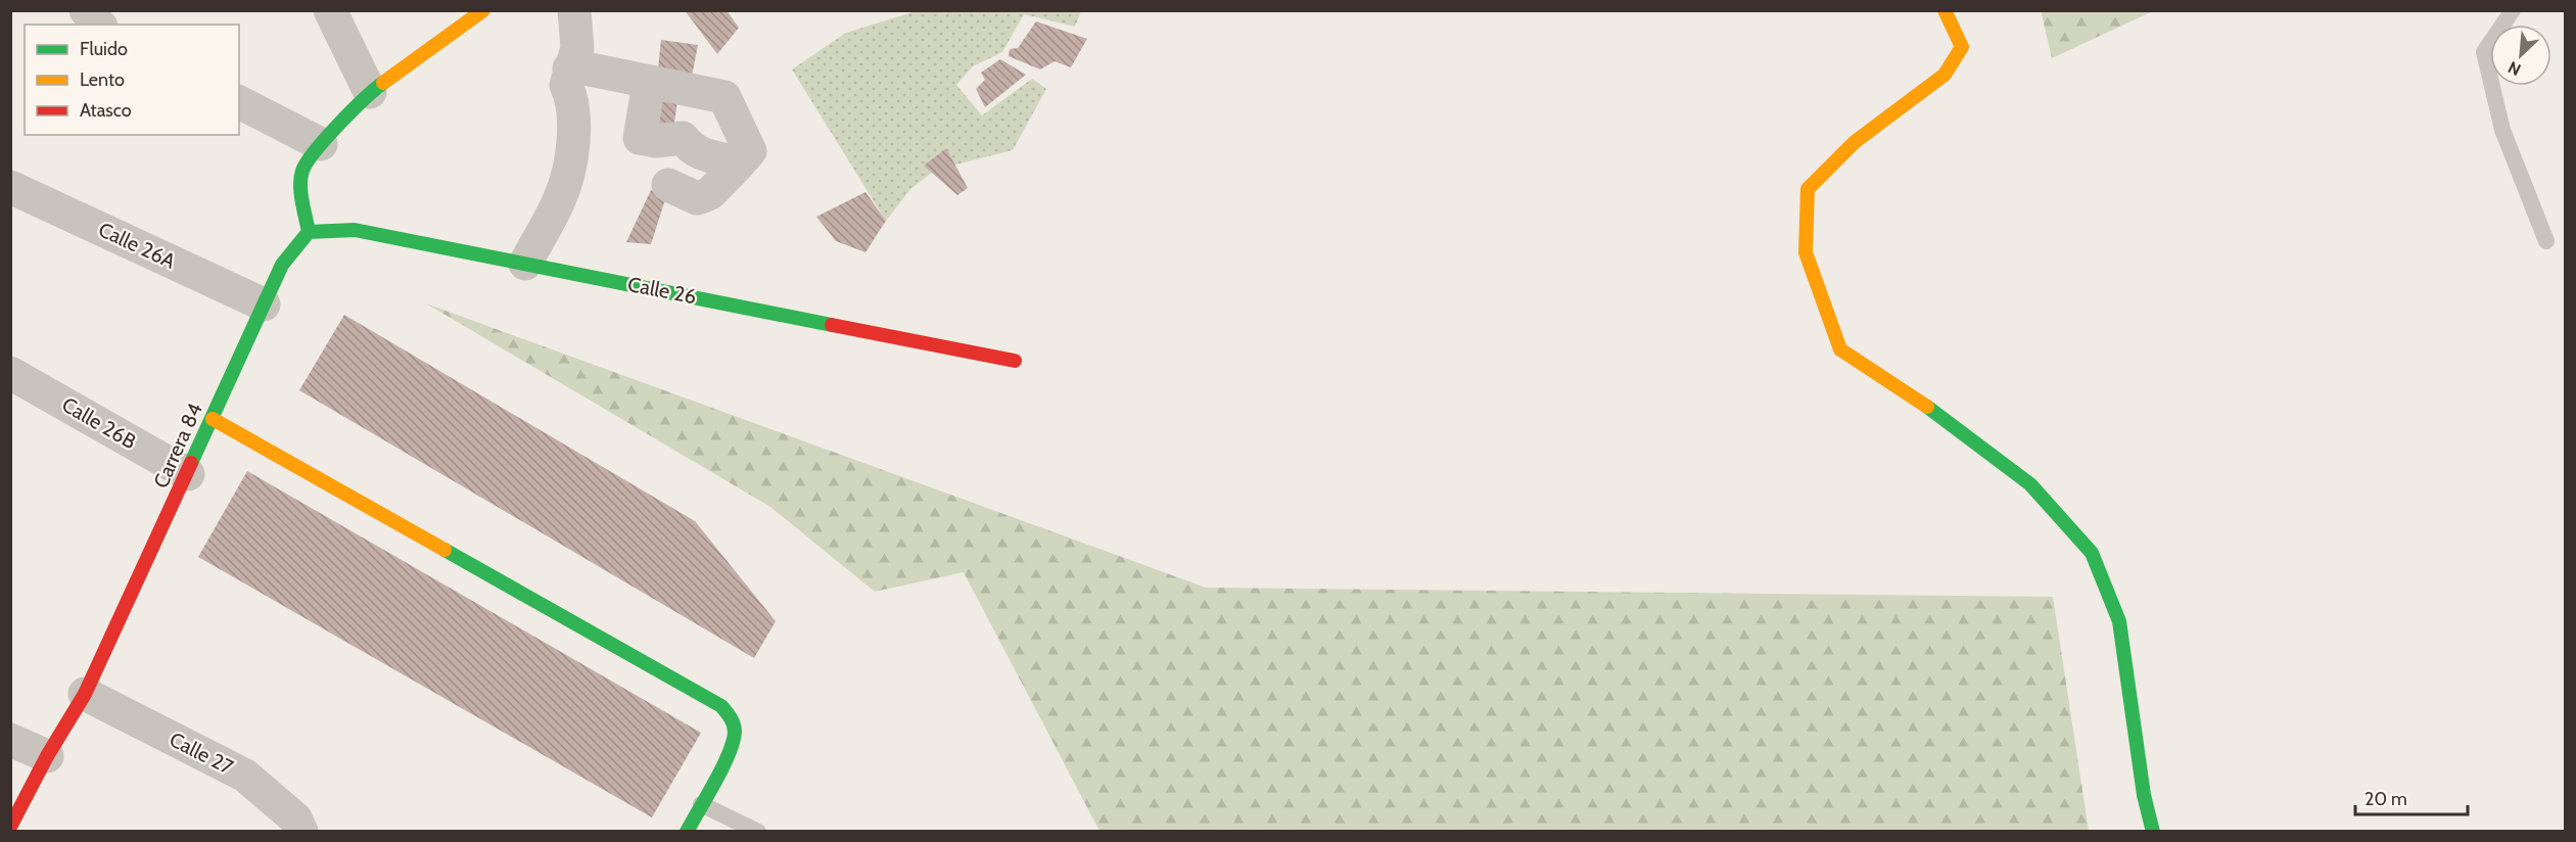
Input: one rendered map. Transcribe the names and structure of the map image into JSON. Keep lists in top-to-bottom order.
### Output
{
  "streets": {
    "street": [
      "Calle 26A",
      "Calle 26",
      "Calle 26B",
      "Carrera 84",
      "Calle 27"
    ]
  },
  "crossings": [
    ["Calle 26A", "Carrera 84"],
    ["Calle 26", "Carrera 84"],
    ["Calle 26B", "Carrera 84"],
    ["Carrera 84", "Calle 27"]
  ],
  "legend": ["Fluido", "Lento", "Atasco"],
  "scale_bar": "20 m",
  "north": "bottom left"
}
